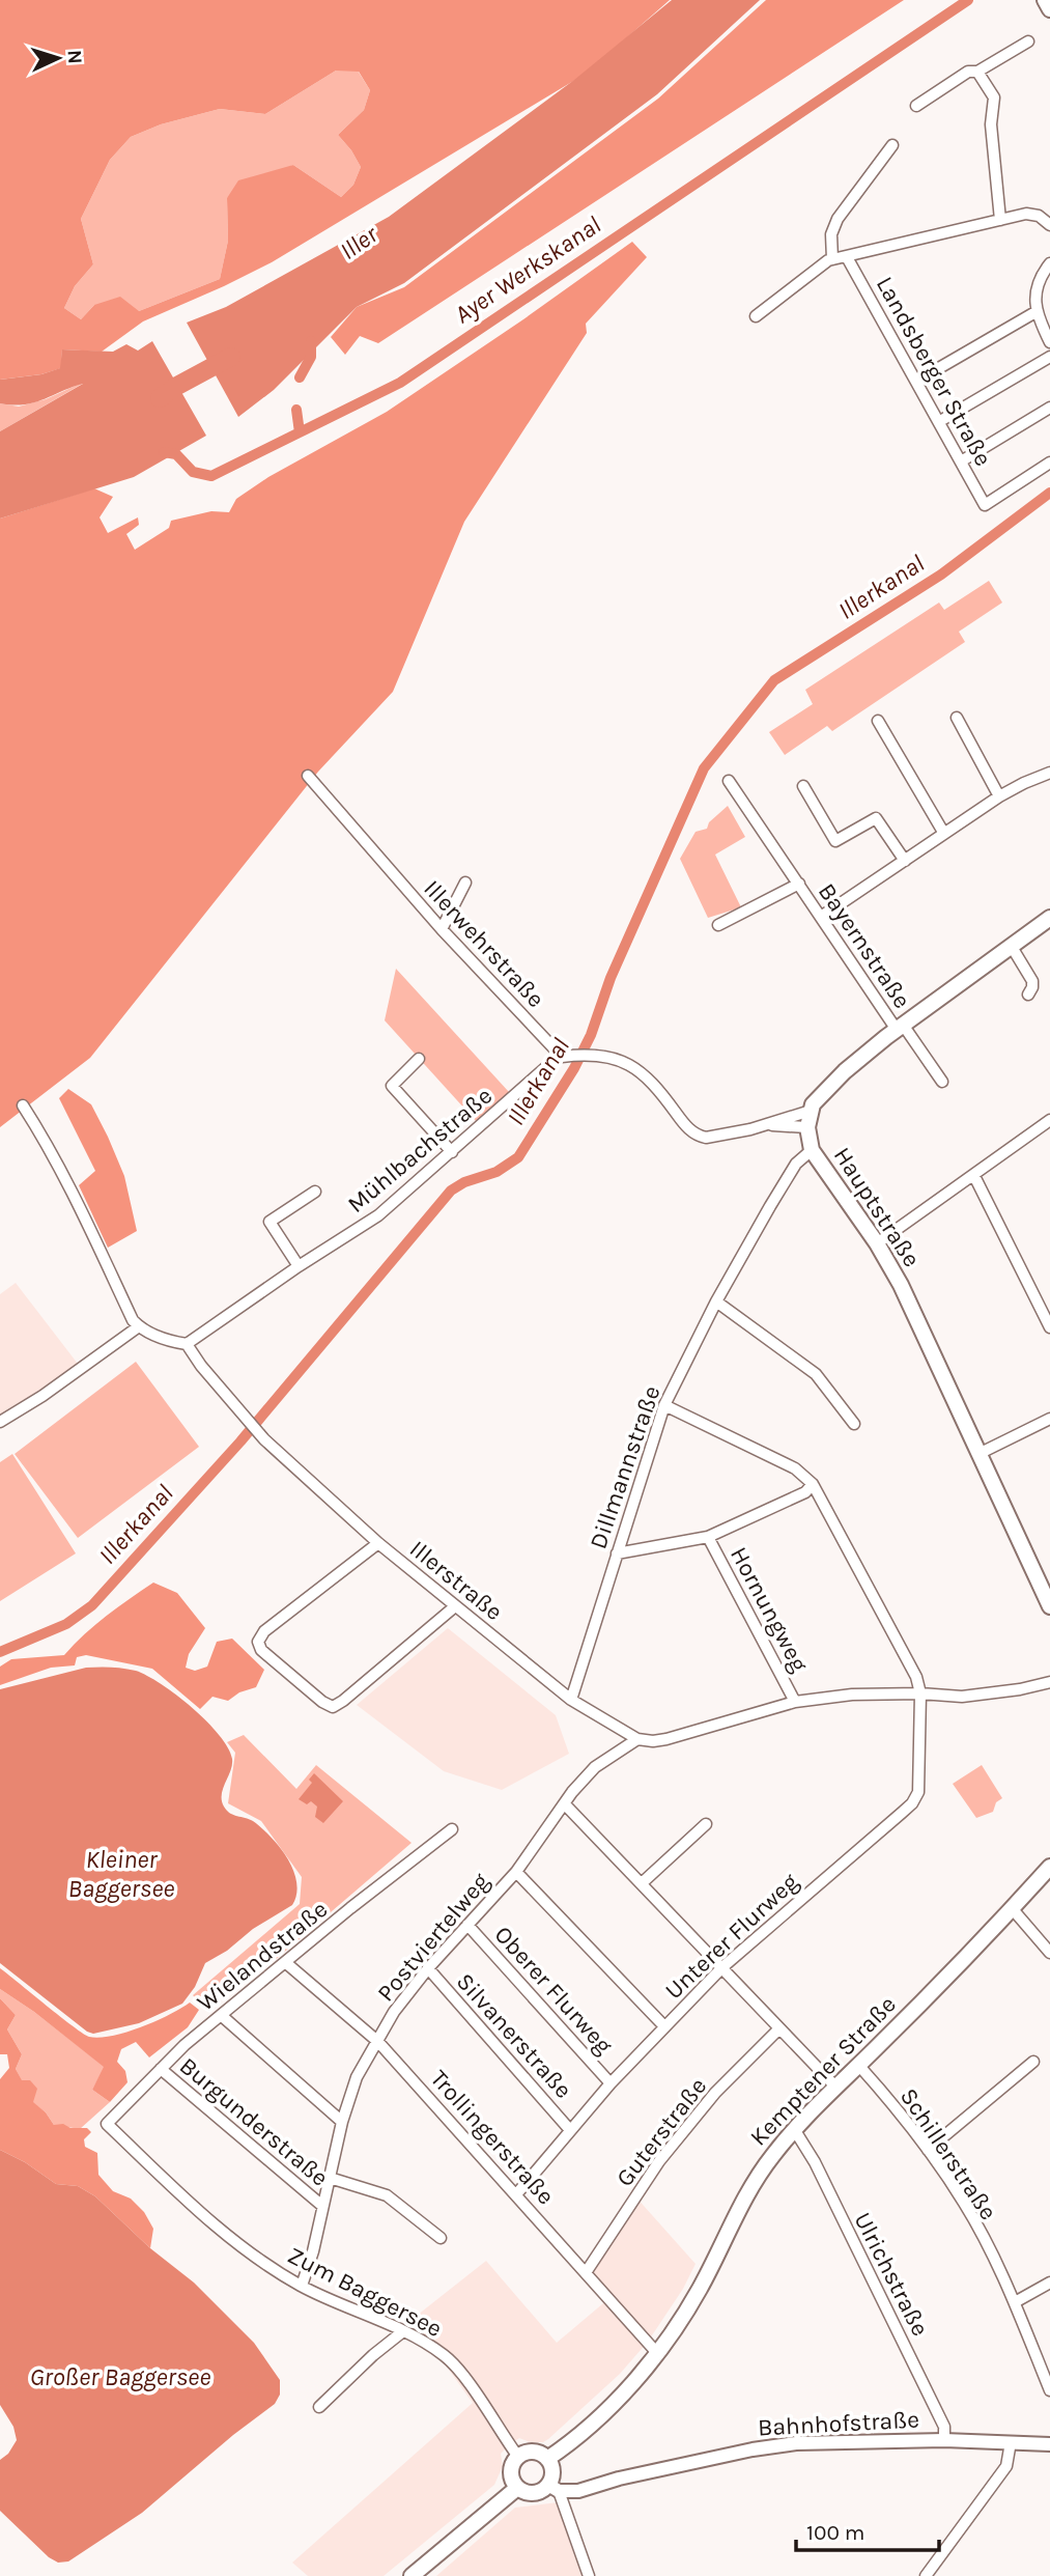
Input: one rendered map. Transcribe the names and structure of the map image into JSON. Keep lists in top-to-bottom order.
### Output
{
  "streets": {
    "main road": ["Hauptstraße", "Kemptener Straße"],
    "street": [
      "Landsberger Straße",
      "Illerwehrstraße",
      "Bayernstraße",
      "Mühlbachstraße",
      "Dillmannstraße",
      "Illerstraße",
      "Hornungweg",
      "Unterer Flurweg",
      "Postviertelweg",
      "Wielandstraße",
      "Oberer Flurweg",
      "Silvanerstraße",
      "Burgunderstraße",
      "Guterstraße",
      "Trollingerstraße",
      "Schillerstraße",
      "Ulrichstraße",
      "Zum Baggersee",
      "Bahnhofstraße"
    ]
  },
  "crossings": [
    ["Illerwehrstraße", "Mühlbachstraße"],
    ["Bayernstraße", "Hauptstraße"],
    ["Mühlbachstraße", "Illerstraße"],
    ["Hauptstraße", "Dillmannstraße"],
    ["Dillmannstraße", "Illerstraße"],
    ["Illerstraße", "Postviertelweg"],
    ["Unterer Flurweg", "Oberer Flurweg"],
    ["Unterer Flurweg", "Silvanerstraße"],
    ["Unterer Flurweg", "Trollingerstraße"],
    ["Postviertelweg", "Oberer Flurweg"],
    ["Postviertelweg", "Silvanerstraße"],
    ["Postviertelweg", "Burgunderstraße"],
    ["Postviertelweg", "Trollingerstraße"],
    ["Postviertelweg", "Zum Baggersee"],
    ["Wielandstraße", "Burgunderstraße"],
    ["Wielandstraße", "Trollingerstraße"],
    ["Wielandstraße", "Zum Baggersee"],
    ["Kemptener Straße", "Trollingerstraße"],
    ["Kemptener Straße", "Schillerstraße"],
    ["Kemptener Straße", "Ulrichstraße"],
    ["Kemptener Straße", "Zum Baggersee"],
    ["Kemptener Straße", "Bahnhofstraße"],
    ["Guterstraße", "Trollingerstraße"],
    ["Ulrichstraße", "Bahnhofstraße"],
    ["Zum Baggersee", "Bahnhofstraße"]
  ],
  "water": [
    "Iller",
    "Ayer Werkskanal",
    "Illerkanal",
    "Kleiner Baggersee",
    "Großer Baggersee"
  ],
  "scale_bar": "100 m",
  "north": "right"
}
